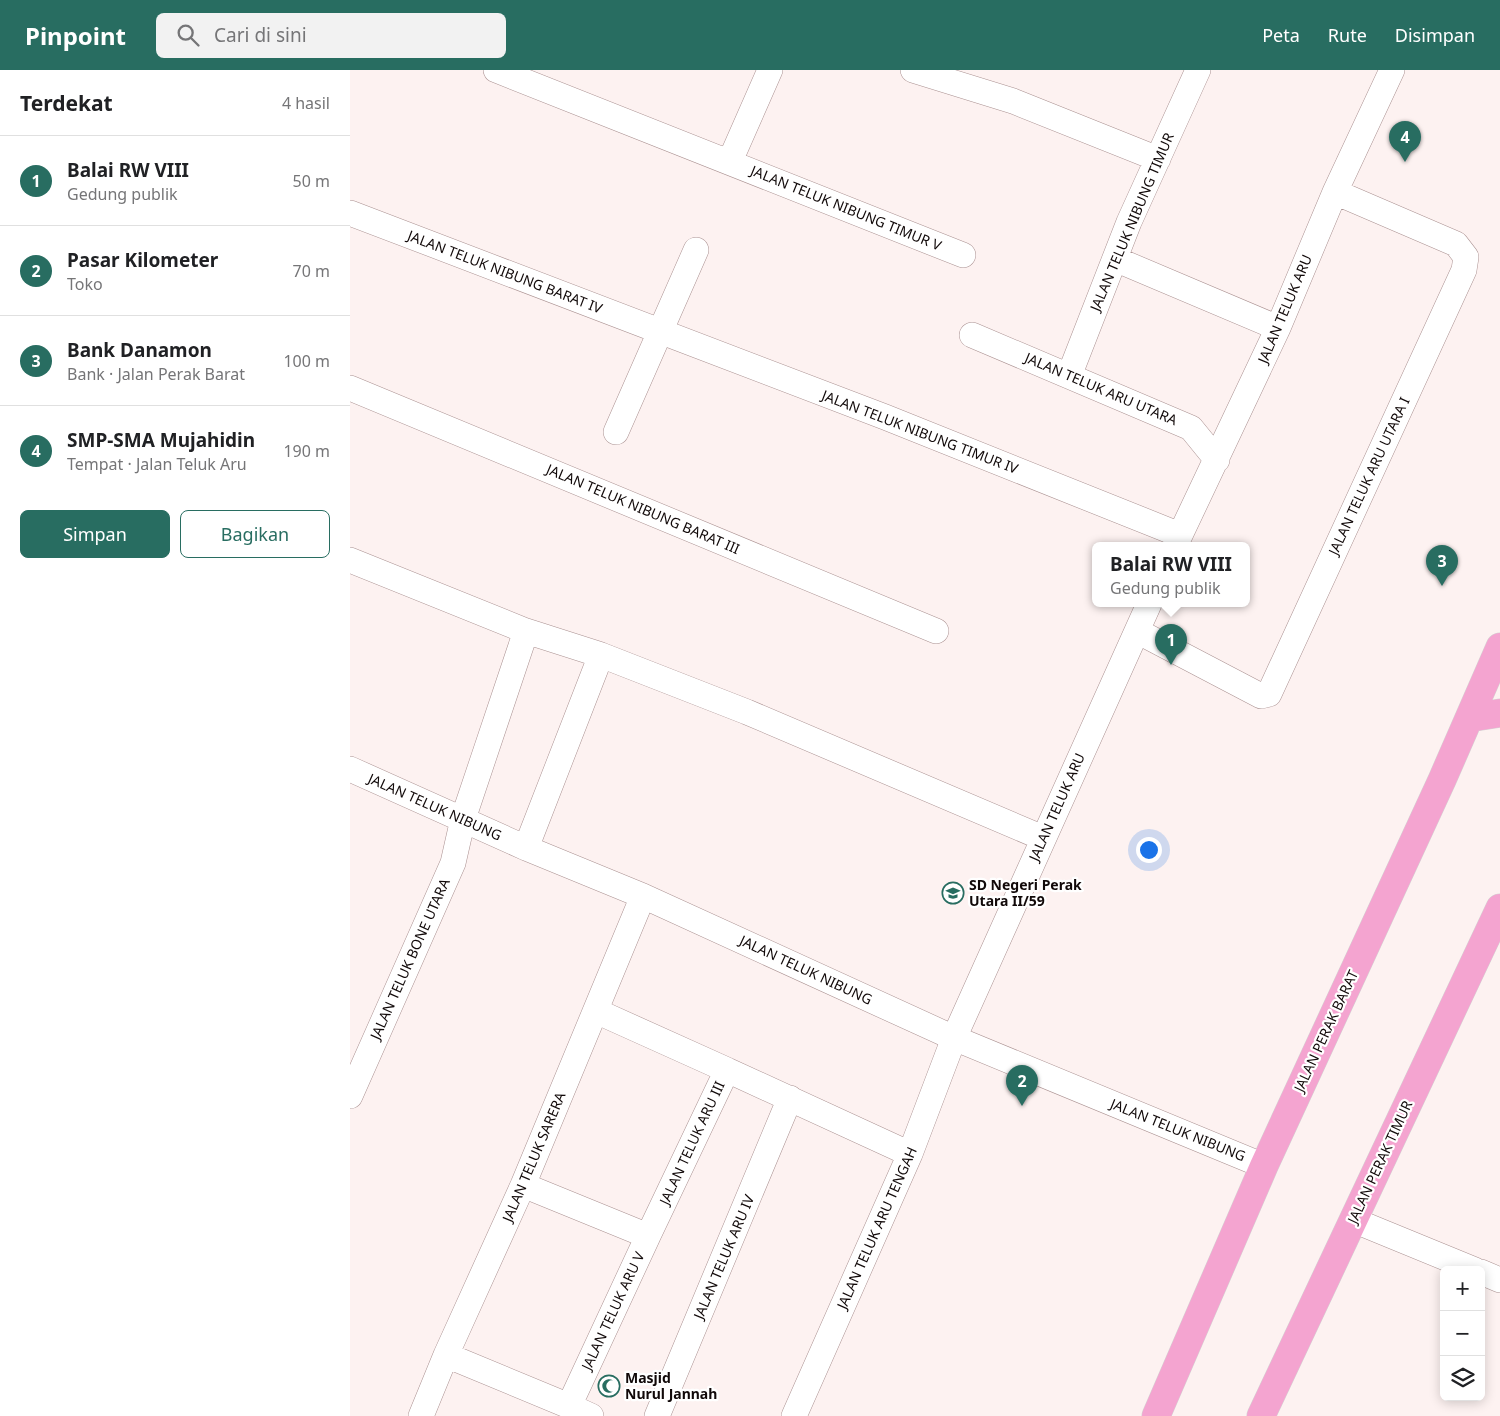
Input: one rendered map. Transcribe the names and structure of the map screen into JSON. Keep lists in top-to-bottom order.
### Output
{
  "streets": {
    "highway": ["JALAN PERAK BARAT", "JALAN PERAK TIMUR"],
    "street": [
      "JALAN TELUK NIBUNG TIMUR V",
      "JALAN TELUK NIBUNG TIMUR",
      "JALAN TELUK NIBUNG BARAT IV",
      "JALAN TELUK ARU",
      "JALAN TELUK ARU UTARA",
      "JALAN TELUK NIBUNG TIMUR IV",
      "JALAN TELUK ARU UTARA I",
      "JALAN TELUK NIBUNG BARAT III",
      "JALAN TELUK NIBUNG",
      "JALAN TELUK BONE UTARA",
      "JALAN TELUK ARU III",
      "JALAN TELUK SARERA",
      "JALAN TELUK ARU TENGAH",
      "JALAN TELUK ARU IV",
      "JALAN TELUK ARU V"
    ]
  },
  "crossings": [
    ["JALAN TELUK NIBUNG TIMUR", "JALAN TELUK ARU UTARA"],
    ["JALAN TELUK NIBUNG BARAT IV", "JALAN TELUK NIBUNG TIMUR IV"],
    ["JALAN TELUK ARU", "JALAN TELUK ARU UTARA"],
    ["JALAN TELUK ARU", "JALAN TELUK NIBUNG TIMUR IV"],
    ["JALAN TELUK ARU", "JALAN TELUK ARU UTARA I"],
    ["JALAN TELUK ARU", "JALAN TELUK NIBUNG"],
    ["JALAN TELUK ARU", "JALAN TELUK ARU TENGAH"],
    ["JALAN TELUK NIBUNG", "JALAN TELUK BONE UTARA"],
    ["JALAN TELUK NIBUNG", "JALAN PERAK BARAT"],
    ["JALAN TELUK NIBUNG", "JALAN TELUK SARERA"],
    ["JALAN TELUK NIBUNG", "JALAN TELUK ARU TENGAH"],
    ["JALAN TELUK ARU III", "JALAN TELUK SARERA"],
    ["JALAN TELUK ARU III", "JALAN TELUK ARU V"],
    ["JALAN TELUK SARERA", "JALAN TELUK ARU V"]
  ],
  "places": {
    "school or university": ["SD Negeri Perak Utara II/59"],
    "mosque": ["Masjid Nurul Jannah"]
  },
  "page": {
    "header": "Pinpoint",
    "search": "Cari di sini",
    "nav": ["Peta", "Rute", "Disimpan"],
    "heading": ["Terdekat", "4 hasil"],
    "pins": [
      "4",
      "3",
      "1",
      "2"
    ],
    "list": [
      {
        "mark": "1",
        "name": "Balai RW VIII",
        "note": "Gedung publik",
        "value": "50 m"
      },
      {
        "mark": "2",
        "name": "Pasar Kilometer",
        "note": "Toko",
        "value": "70 m"
      },
      {
        "mark": "3",
        "name": "Bank Danamon",
        "note": "Bank · Jalan Perak Barat",
        "value": "100 m"
      },
      {
        "mark": "4",
        "name": "SMP-SMA Mujahidin",
        "note": "Tempat · Jalan Teluk Aru",
        "value": "190 m"
      }
    ],
    "buttons": ["Simpan", "Bagikan"],
    "popup": ["Balai RW VIII", "Gedung publik"],
    "map_buttons": ["+", "−"]
  }
}
